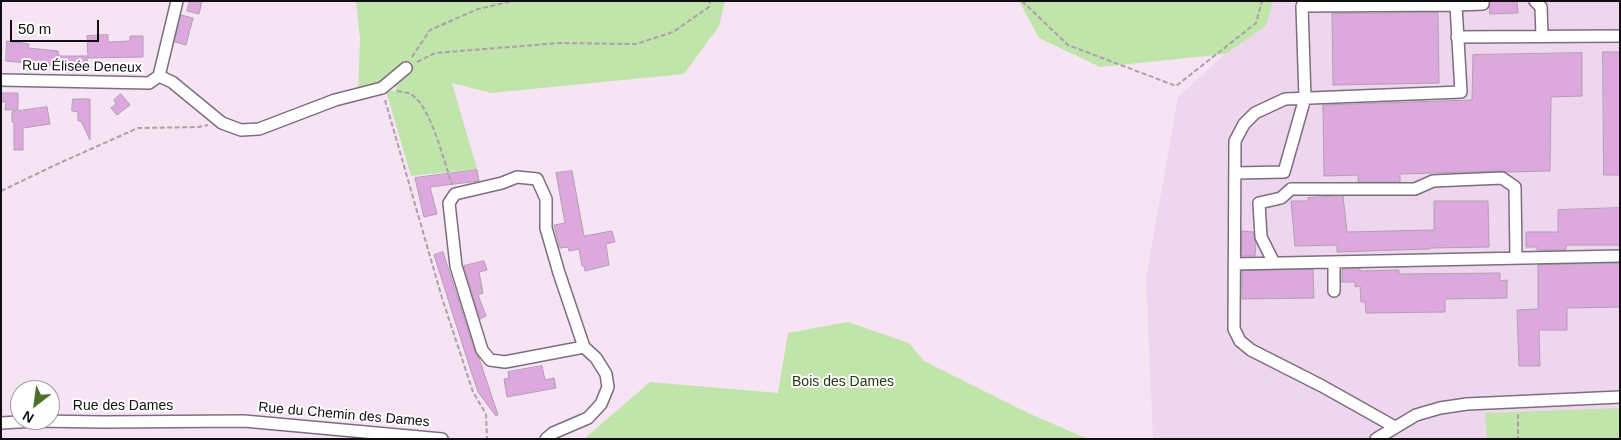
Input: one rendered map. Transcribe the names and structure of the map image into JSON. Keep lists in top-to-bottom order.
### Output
{
  "streets": {
    "street": ["Rue Élisée Deneux", "Rue des Dames", "Rue du Chemin des Dames"]
  },
  "crossings": [
    ["Rue des Dames", "Rue du Chemin des Dames"]
  ],
  "parks": ["Bois des Dames"],
  "scale_bar": "50 m",
  "north": "bottom left"
}
